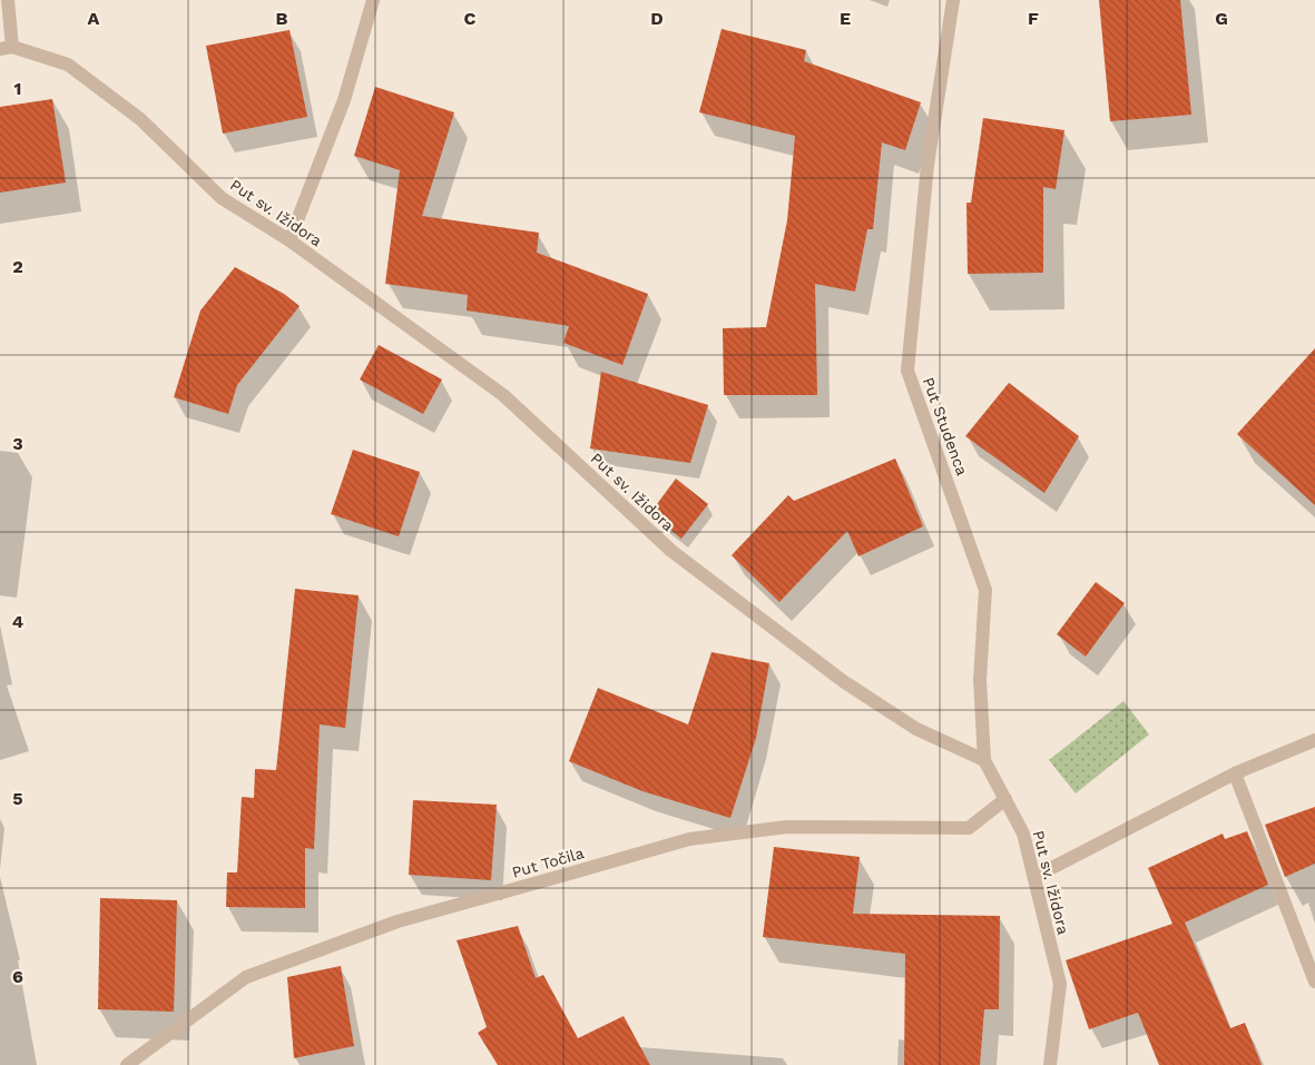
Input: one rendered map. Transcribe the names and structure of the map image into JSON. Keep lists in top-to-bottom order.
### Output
{
  "streets": {
    "street": ["Put sv. Ižidora", "Put Studenca", "Put Točila"]
  },
  "crossings": [
    ["Put sv. Ižidora", "Put Studenca"],
    ["Put sv. Ižidora", "Put Točila"]
  ],
  "grid": {
    "columns": [
      "A",
      "B",
      "C",
      "D",
      "E",
      "F",
      "G"
    ],
    "rows": [
      "1",
      "2",
      "3",
      "4",
      "5",
      "6"
    ]
  }
}
